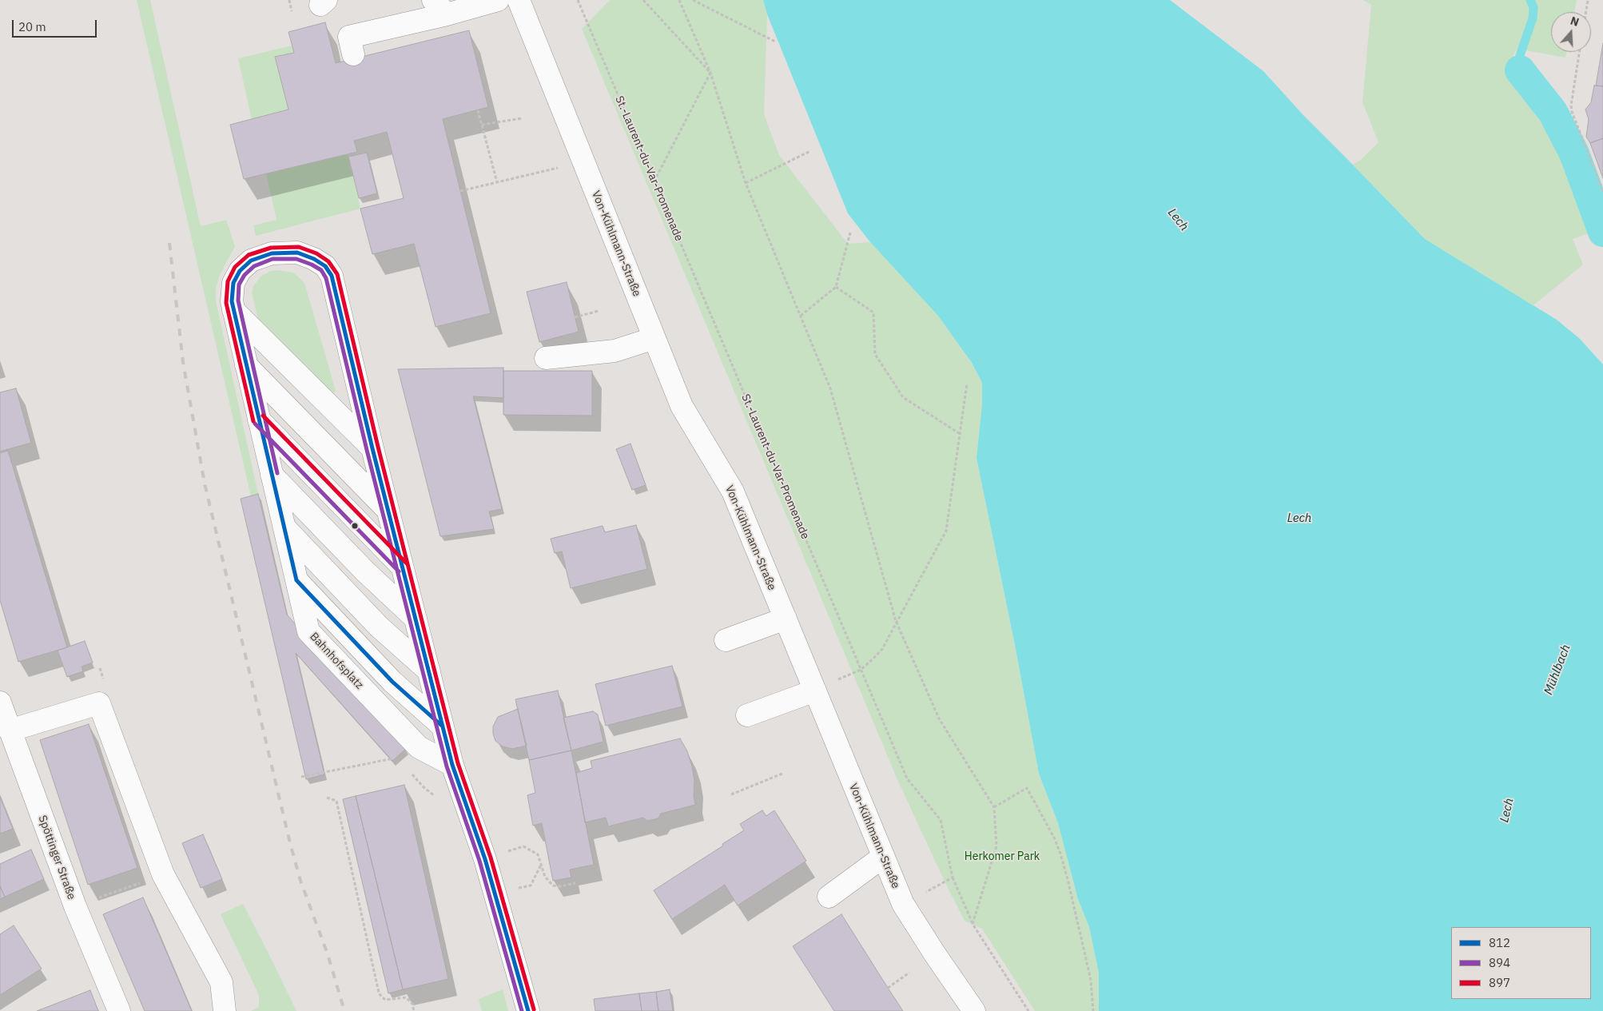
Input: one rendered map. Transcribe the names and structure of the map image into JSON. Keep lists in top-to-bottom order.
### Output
{
  "streets": {
    "street": ["Von-Kühlmann-Straße", "Bahnhofsplatz", "Spöttinger Straße"],
    "path": ["St.-Laurent-du-Var-Promenade"]
  },
  "water": ["Lech", "Mühlbach"],
  "parks": ["Herkomer Park"],
  "lines": ["transit line 897", "transit line 812", "transit line 894"],
  "legend": ["812", "894", "897"],
  "scale_bar": "20 m",
  "north": "top"
}
